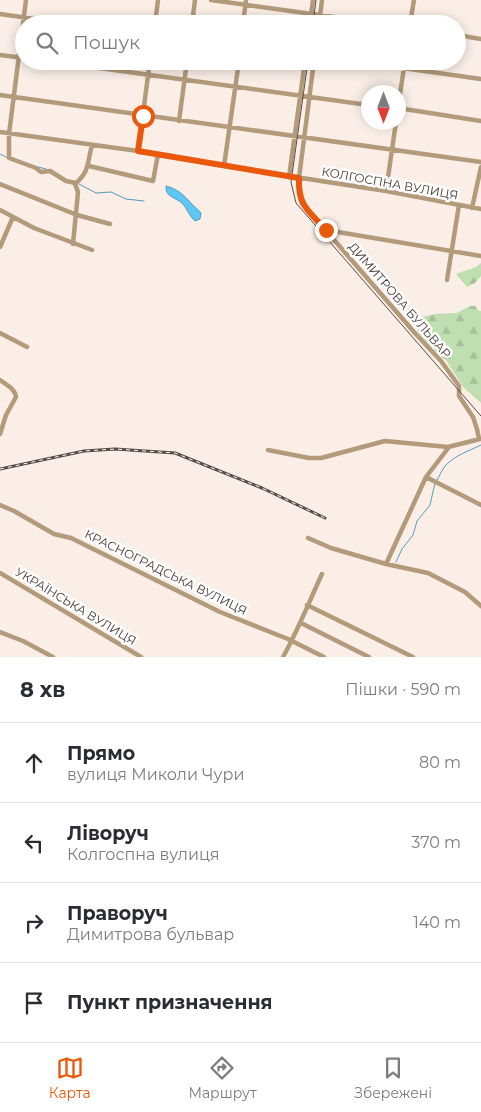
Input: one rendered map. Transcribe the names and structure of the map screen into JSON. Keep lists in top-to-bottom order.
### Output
{
  "streets": {
    "street": [
      "КОЛГОСПНА ВУЛИЦЯ",
      "ДИМИТРОВА БУЛЬВАР",
      "КРАСНОГРАДСЬКА ВУЛИЦЯ",
      "УКРАЇНСЬКА ВУЛИЦЯ"
    ]
  },
  "crossings": [
    ["КОЛГОСПНА ВУЛИЦЯ", "ДИМИТРОВА БУЛЬВАР"]
  ],
  "north": "bottom",
  "page": {
    "search": "Пошук",
    "heading": ["8 хв", "Пішки · 590 m"],
    "list": [
      ["Прямо", "вулиця Миколи Чури", "80 m"],
      ["Ліворуч", "Колгоспна вулиця", "370 m"],
      ["Праворуч", "Димитрова бульвар", "140 m"],
      "Пункт призначення"
    ],
    "nav": ["Карта", "Маршрут", "Збережені"]
  }
}
